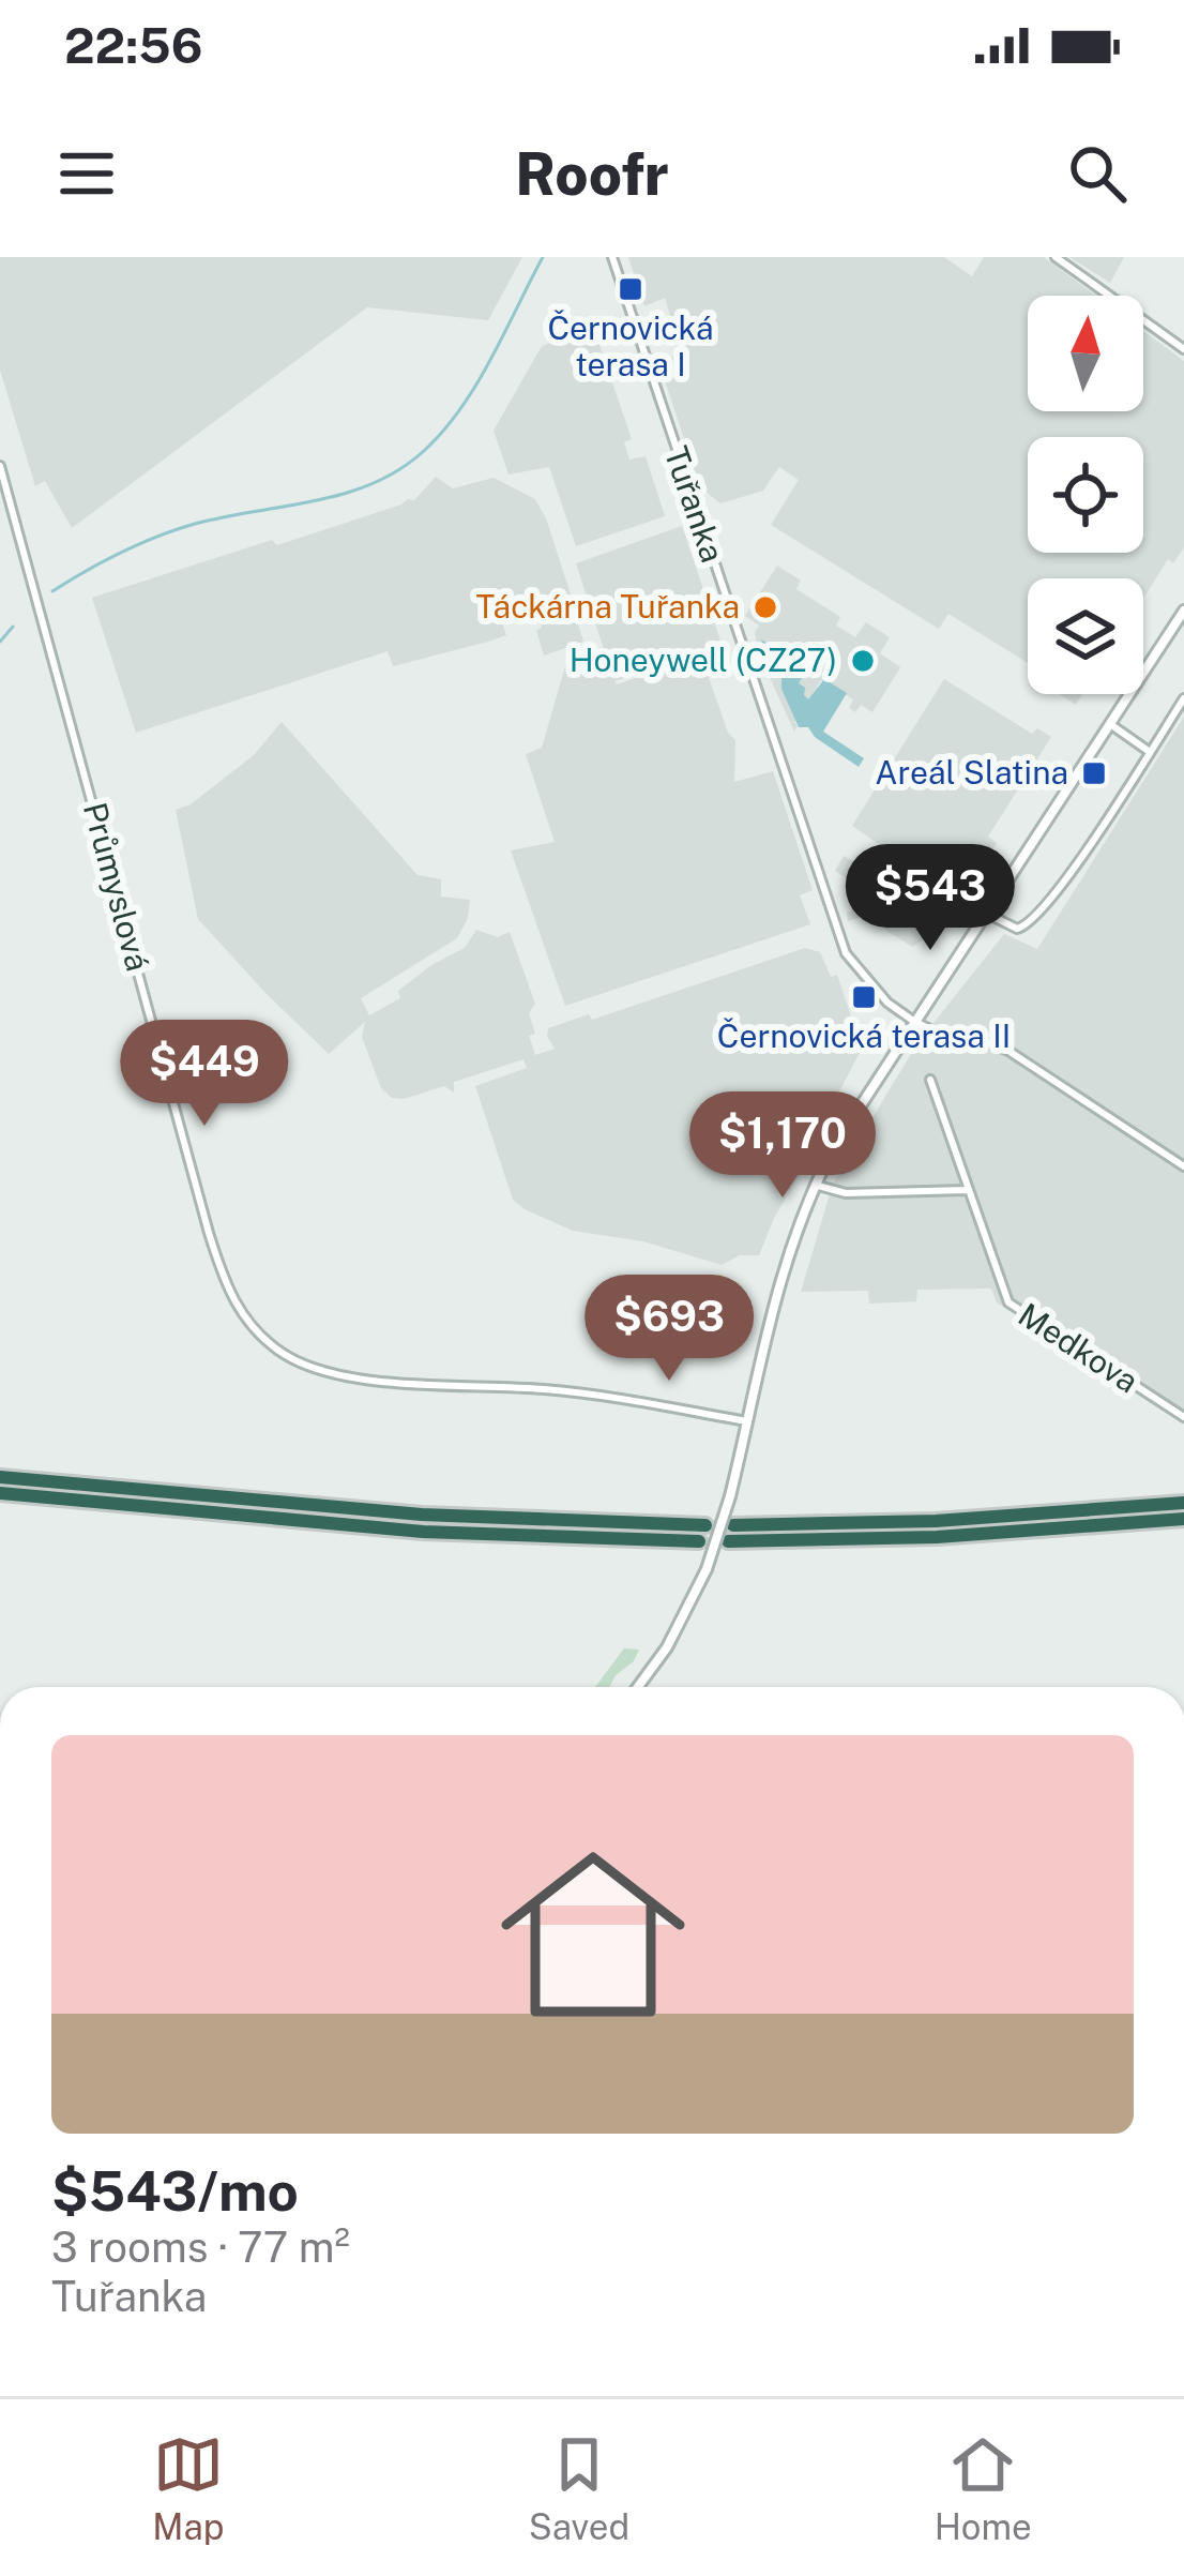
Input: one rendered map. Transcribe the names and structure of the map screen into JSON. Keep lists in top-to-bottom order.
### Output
{
  "streets": {
    "street": ["Tuřanka", "Průmyslová", "Medkova"]
  },
  "places": {
    "transit": ["Černovická terasa I", "Areál Slatina", "Černovická terasa II"],
    "other": ["Táckárna Tuřanka", "Honeywell (CZ27)"]
  },
  "north": "top",
  "page": {
    "status": "22:56",
    "header": "Roofr",
    "price": [
      "$543",
      "$449",
      "$1,170",
      "$693"
    ],
    "list": [
      {
        "name": "$543/mo",
        "note": "3 rooms · 77 m² · Tuřanka"
      }
    ],
    "tabs": ["Map", "Saved", "Home"]
  }
}
